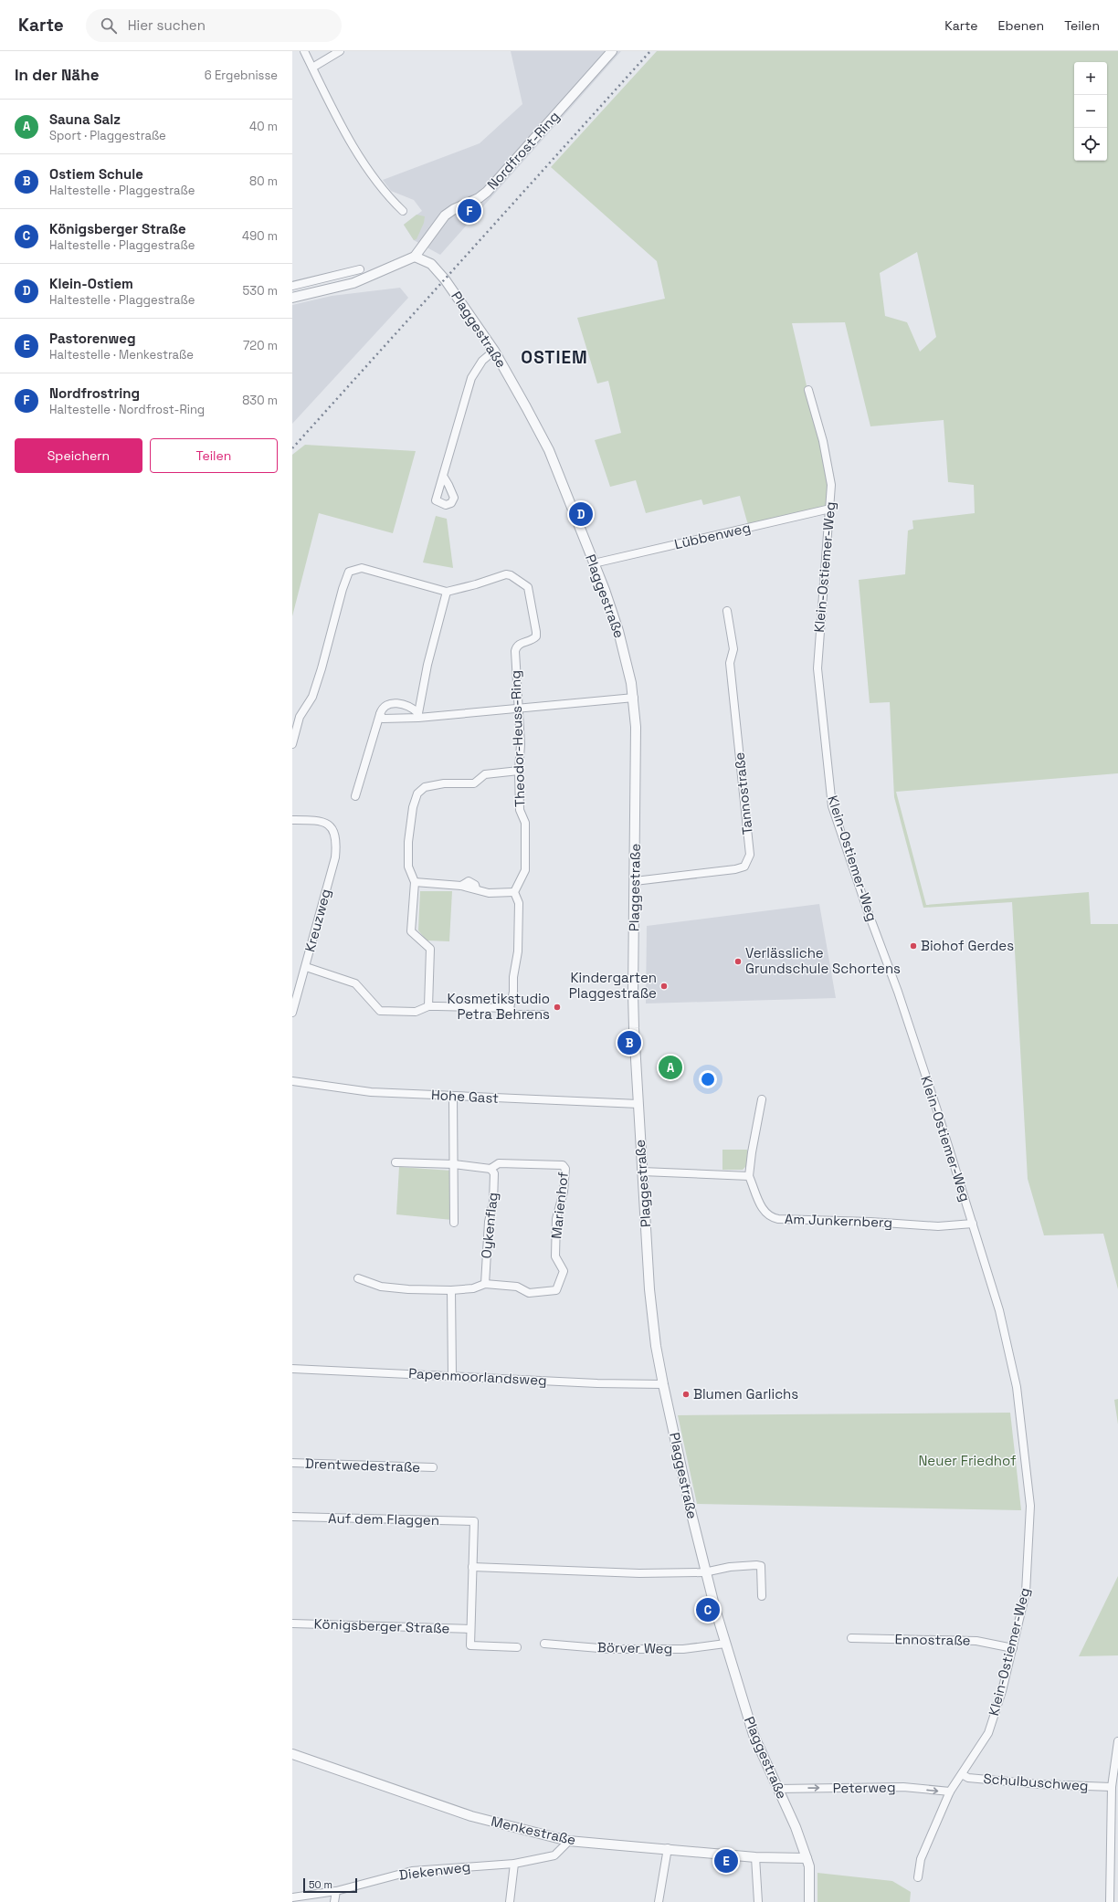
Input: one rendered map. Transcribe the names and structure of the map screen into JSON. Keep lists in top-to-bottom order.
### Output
{
  "streets": {
    "street": [
      "Nordfrost-Ring",
      "Plaggestraße",
      "Lübbenweg",
      "Klein-Ostiemer-Weg",
      "Theodor-Heuss-Ring",
      "Tannostraße",
      "Kreuzweg",
      "Hohe Gast",
      "Marienhof",
      "Am Junkernberg",
      "Oykenflag",
      "Papenmoorlandsweg",
      "Drentwedestraße",
      "Auf dem Flaggen",
      "Königsberger Straße",
      "Ennostraße",
      "Börver Weg",
      "Schulbuschweg",
      "Peterweg",
      "Menkestraße",
      "Diekenweg"
    ]
  },
  "crossings": [
    ["Nordfrost-Ring", "Plaggestraße"],
    ["Plaggestraße", "Lübbenweg"],
    ["Plaggestraße", "Tannostraße"],
    ["Plaggestraße", "Hohe Gast"],
    ["Plaggestraße", "Papenmoorlandsweg"],
    ["Plaggestraße", "Börver Weg"],
    ["Plaggestraße", "Peterweg"],
    ["Plaggestraße", "Menkestraße"],
    ["Lübbenweg", "Klein-Ostiemer-Weg"],
    ["Klein-Ostiemer-Weg", "Am Junkernberg"],
    ["Klein-Ostiemer-Weg", "Ennostraße"],
    ["Klein-Ostiemer-Weg", "Schulbuschweg"],
    ["Klein-Ostiemer-Weg", "Peterweg"],
    ["Marienhof", "Oykenflag"],
    ["Menkestraße", "Diekenweg"]
  ],
  "one_way": ["Peterweg"],
  "districts": ["OSTIEM"],
  "parks": ["Neuer Friedhof"],
  "places": [
    "Biohof Gerdes",
    "Verlässliche Grundschule Schortens",
    "Kindergarten Plaggestraße",
    "Kosmetikstudio Petra Behrens",
    "Blumen Garlichs"
  ],
  "scale_bar": "50 m",
  "page": {
    "header": "Karte",
    "search": "Hier suchen",
    "nav": ["Karte", "Ebenen", "Teilen"],
    "heading": ["In der Nähe", "6 Ergebnisse"],
    "map_buttons": ["+", "−"],
    "list": [
      {
        "mark": "A",
        "name": "Sauna Salz",
        "note": "Sport · Plaggestraße",
        "value": "40 m"
      },
      {
        "mark": "B",
        "name": "Ostiem Schule",
        "note": "Haltestelle · Plaggestraße",
        "value": "80 m"
      },
      {
        "mark": "C",
        "name": "Königsberger Straße",
        "note": "Haltestelle · Plaggestraße",
        "value": "490 m"
      },
      {
        "mark": "D",
        "name": "Klein-Ostiem",
        "note": "Haltestelle · Plaggestraße",
        "value": "530 m"
      },
      {
        "mark": "E",
        "name": "Pastorenweg",
        "note": "Haltestelle · Menkestraße",
        "value": "720 m"
      },
      {
        "mark": "F",
        "name": "Nordfrostring",
        "note": "Haltestelle · Nordfrost-Ring",
        "value": "830 m"
      }
    ],
    "pins": [
      "F",
      "D",
      "B",
      "A",
      "C",
      "E"
    ],
    "buttons": ["Speichern", "Teilen"],
    "scale": "50 m"
  }
}
